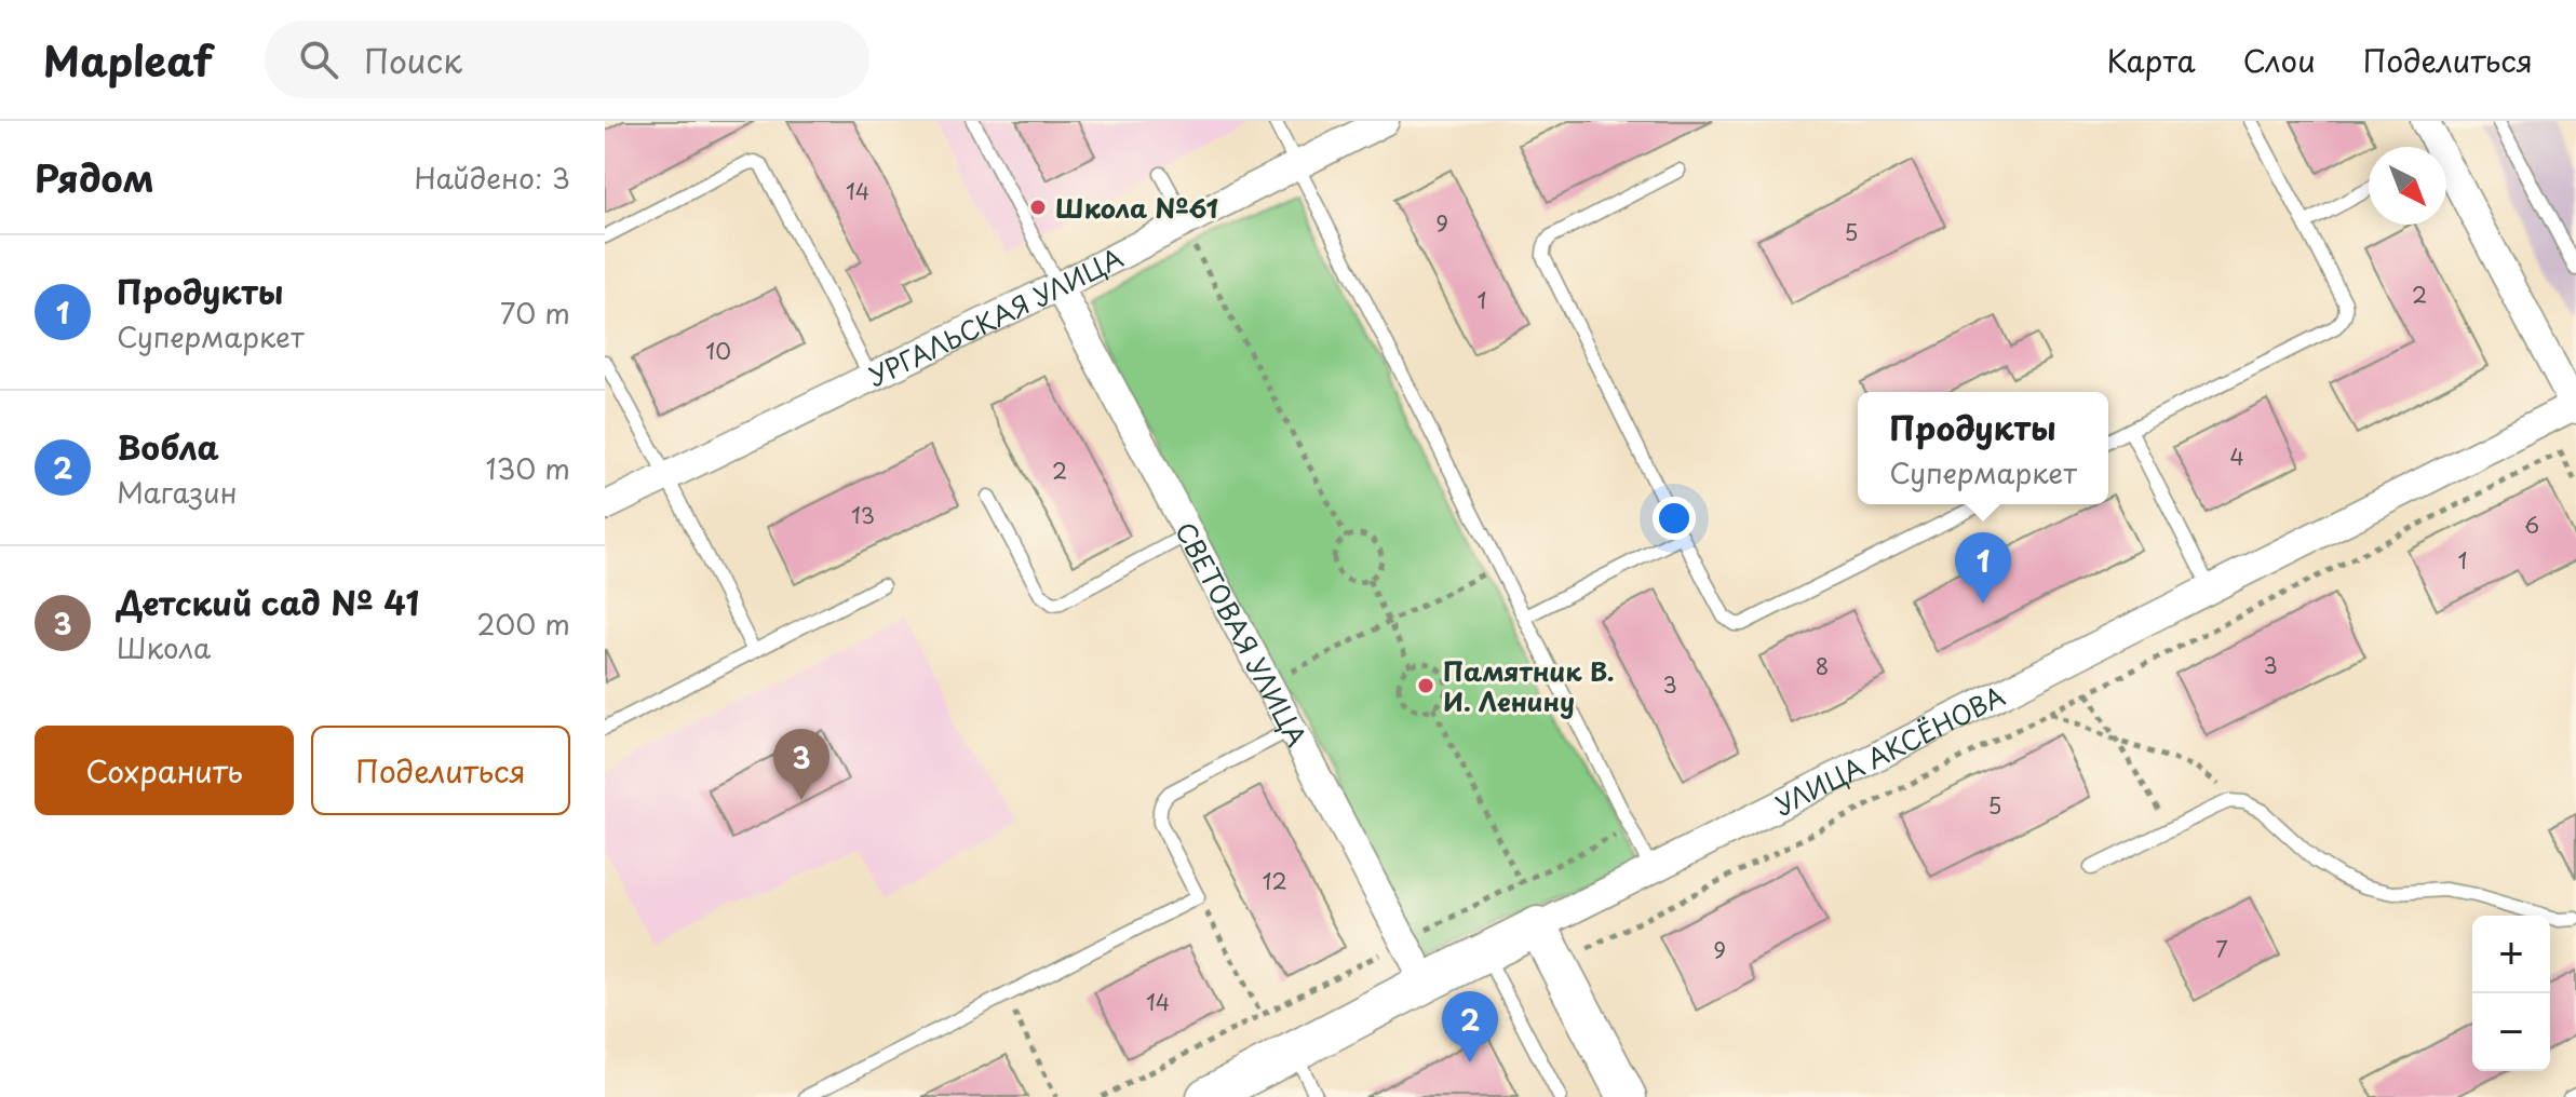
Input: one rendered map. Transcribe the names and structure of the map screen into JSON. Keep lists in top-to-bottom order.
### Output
{
  "streets": {
    "street": ["УРГАЛЬСКАЯ УЛИЦА", "СВЕТОВАЯ УЛИЦА", "УЛИЦА АКСЁНОВА"]
  },
  "crossings": [
    ["УРГАЛЬСКАЯ УЛИЦА", "СВЕТОВАЯ УЛИЦА"],
    ["СВЕТОВАЯ УЛИЦА", "УЛИЦА АКСЁНОВА"]
  ],
  "places": ["Школа №61", "Памятник В. И. Ленину"],
  "house_numbers": [
    "14",
    "9",
    "5",
    "2",
    "1",
    "10",
    "4",
    "2",
    "13",
    "6",
    "1",
    "3",
    "8",
    "3",
    "5",
    "12",
    "7",
    "9",
    "14"
  ],
  "north": "bottom right",
  "page": {
    "header": "Mapleaf",
    "search": "Поиск",
    "nav": ["Карта", "Слои", "Поделиться"],
    "heading": ["Рядом", "Найдено: 3"],
    "list": [
      {
        "mark": "1",
        "name": "Продукты",
        "note": "Супермаркет",
        "value": "70 m"
      },
      {
        "mark": "2",
        "name": "Вобла",
        "note": "Магазин",
        "value": "130 m"
      },
      {
        "mark": "3",
        "name": "Детский сад № 41",
        "note": "Школа",
        "value": "200 m"
      }
    ],
    "popup": ["Продукты", "Супермаркет"],
    "pins": ["1", "3", "2"],
    "buttons": ["Сохранить", "Поделиться"],
    "map_buttons": ["+", "−"]
  }
}
